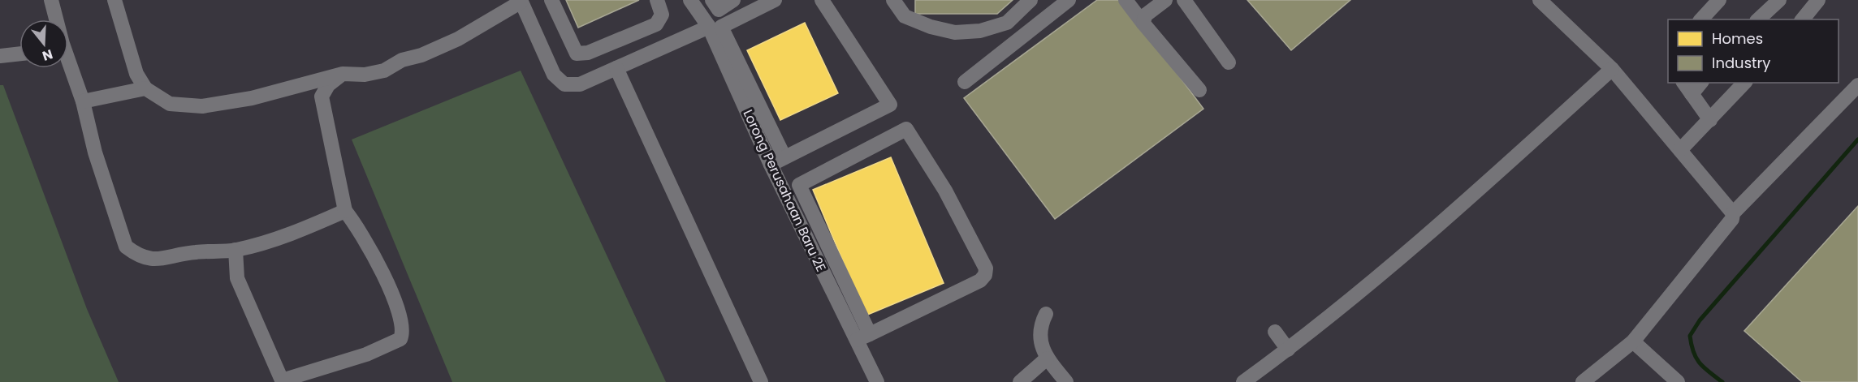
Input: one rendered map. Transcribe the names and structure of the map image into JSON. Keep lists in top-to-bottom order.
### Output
{
  "streets": {
    "street": ["Lorong Perusahaan Baru 2E"]
  },
  "legend": ["Homes", "Industry"],
  "north": "bottom"
}
